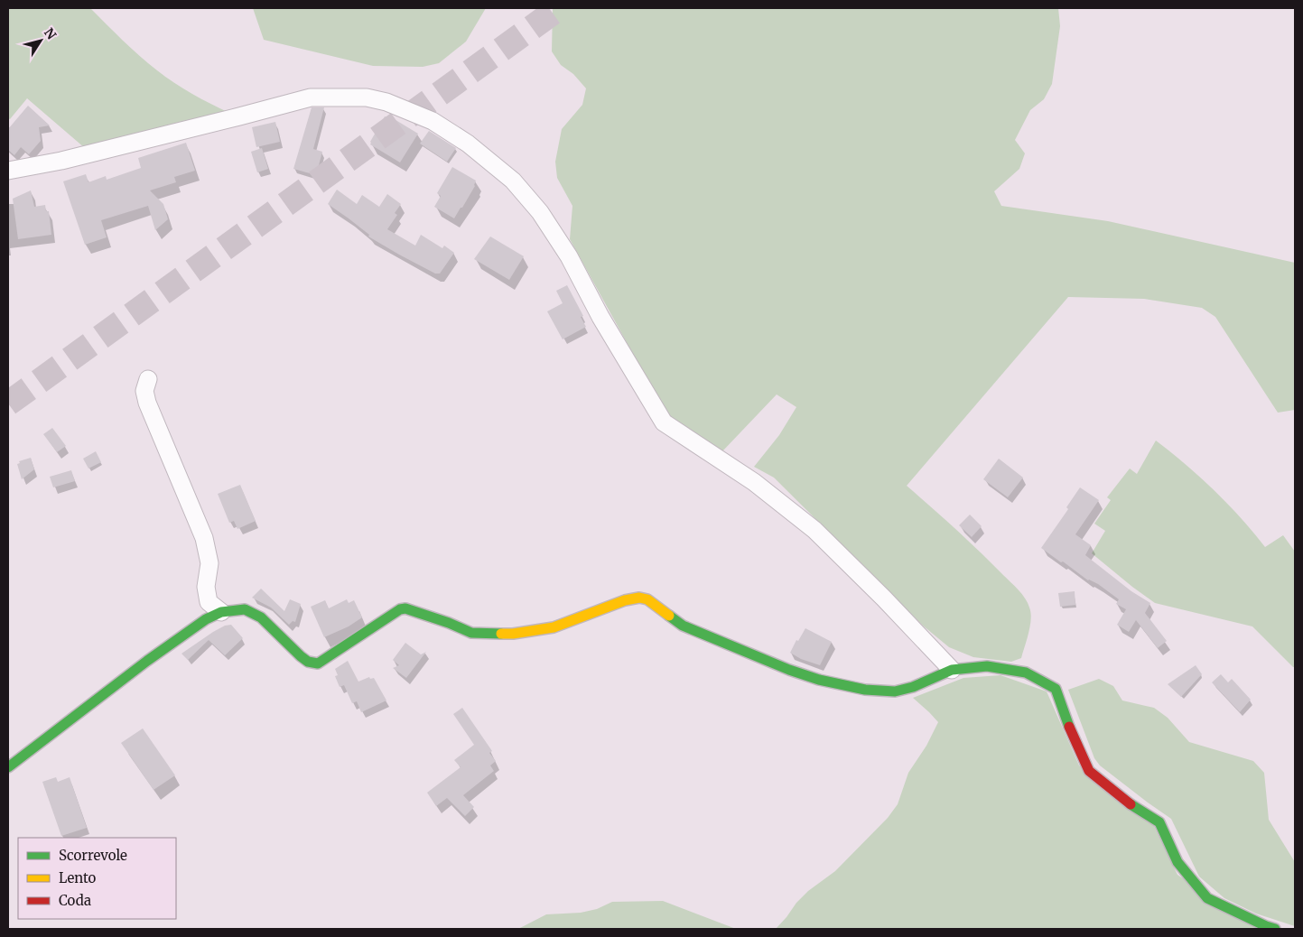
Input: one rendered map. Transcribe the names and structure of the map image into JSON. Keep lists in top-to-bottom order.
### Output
{
  "legend": ["Scorrevole", "Lento", "Coda"],
  "north": "top right"
}
